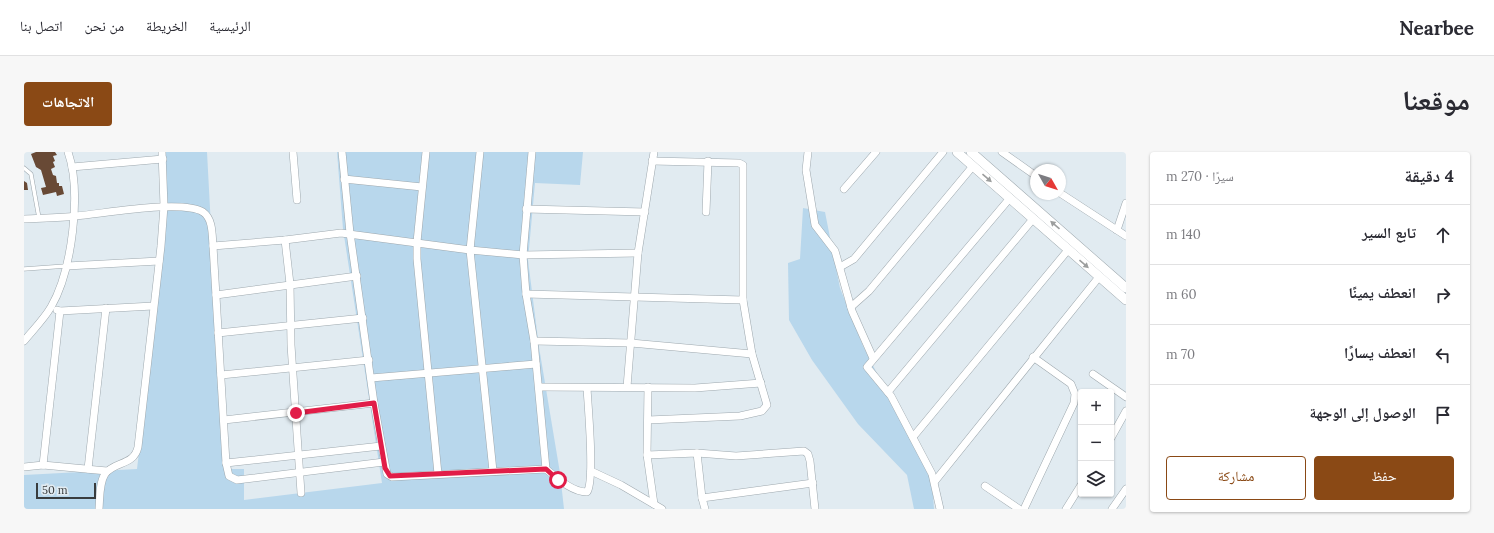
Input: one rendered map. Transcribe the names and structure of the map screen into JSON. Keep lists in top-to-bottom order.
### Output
{
  "scale_bar": "50 m",
  "north": "bottom right",
  "page": {
    "header": "Nearbee",
    "nav": [
      "الرئيسية",
      "الخريطة",
      "من نحن",
      "اتصل بنا"
    ],
    "title": "موقعنا",
    "buttons": [
      "الاتجاهات",
      ["حفظ", "مشاركة"]
    ],
    "heading": ["4 دقيقة", "سيرًا · 270 m"],
    "list": [
      ["تابع السير", "140 m"],
      ["انعطف يمينًا", "60 m"],
      ["انعطف يسارًا", "70 m"],
      "الوصول إلى الوجهة"
    ],
    "map_buttons": ["+", "−"],
    "scale": "50 m"
  }
}
